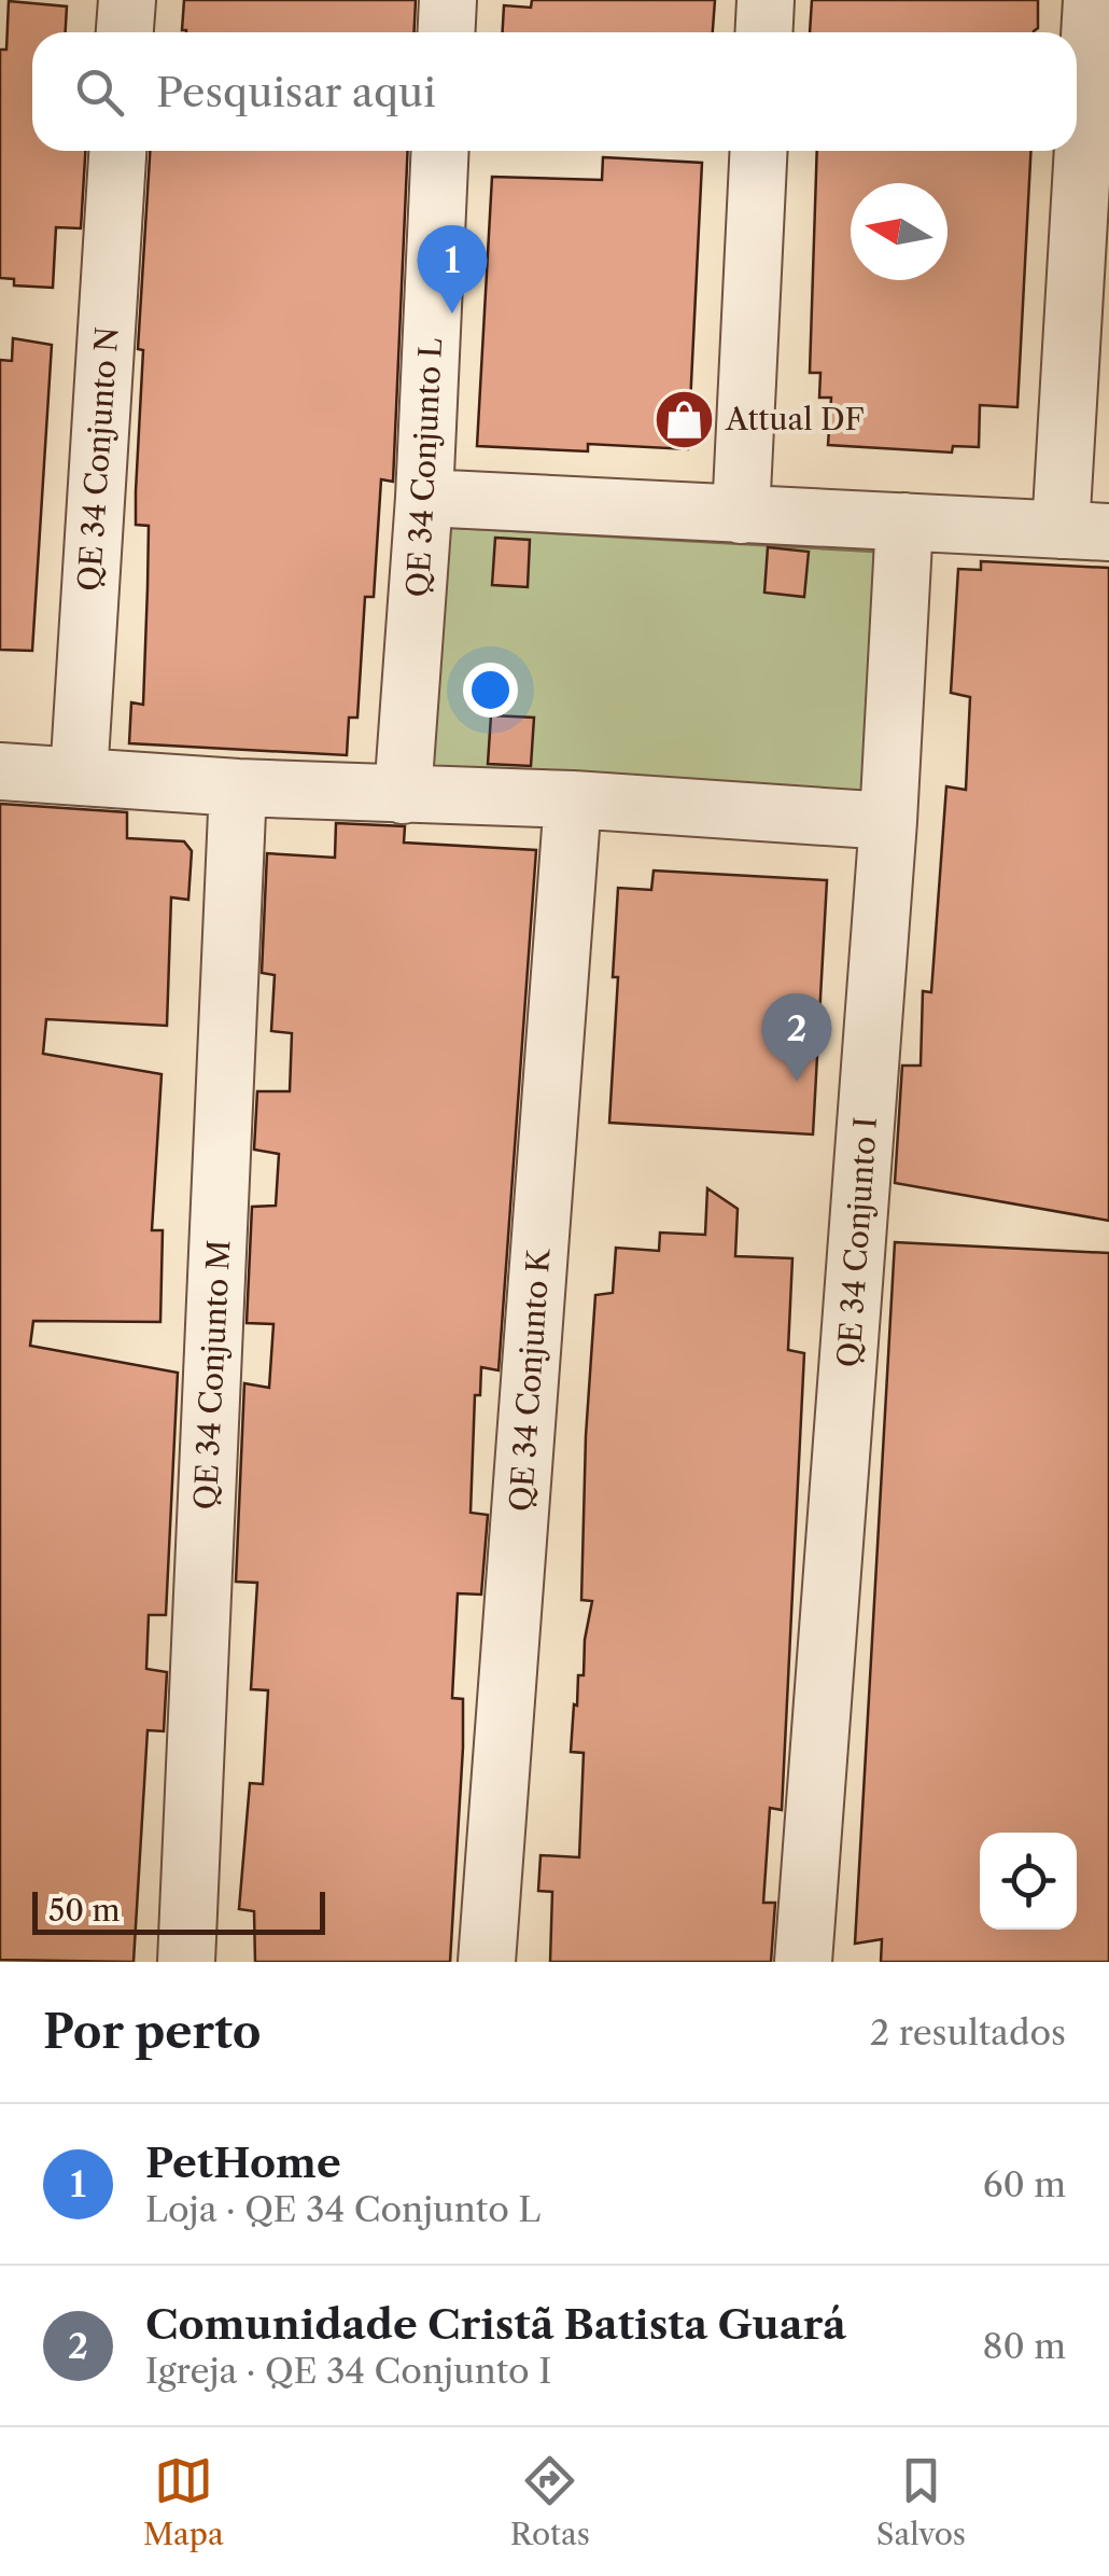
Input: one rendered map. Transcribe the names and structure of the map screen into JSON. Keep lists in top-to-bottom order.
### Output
{
  "streets": {
    "street": [
      "QE 34 Conjunto N",
      "QE 34 Conjunto L",
      "QE 34 Conjunto I",
      "QE 34 Conjunto M",
      "QE 34 Conjunto K"
    ]
  },
  "places": {
    "shop": ["Attual DF"]
  },
  "scale_bar": "50 m",
  "north": "left",
  "page": {
    "search": "Pesquisar aqui",
    "pins": ["1", "2"],
    "scale": "50 m",
    "heading": ["Por perto", "2 resultados"],
    "list": [
      {
        "mark": "1",
        "name": "PetHome",
        "note": "Loja · QE 34 Conjunto L",
        "value": "60 m"
      },
      {
        "mark": "2",
        "name": "Comunidade Cristã Batista Guará",
        "note": "Igreja · QE 34 Conjunto I",
        "value": "80 m"
      }
    ],
    "nav": ["Mapa", "Rotas", "Salvos"]
  }
}
